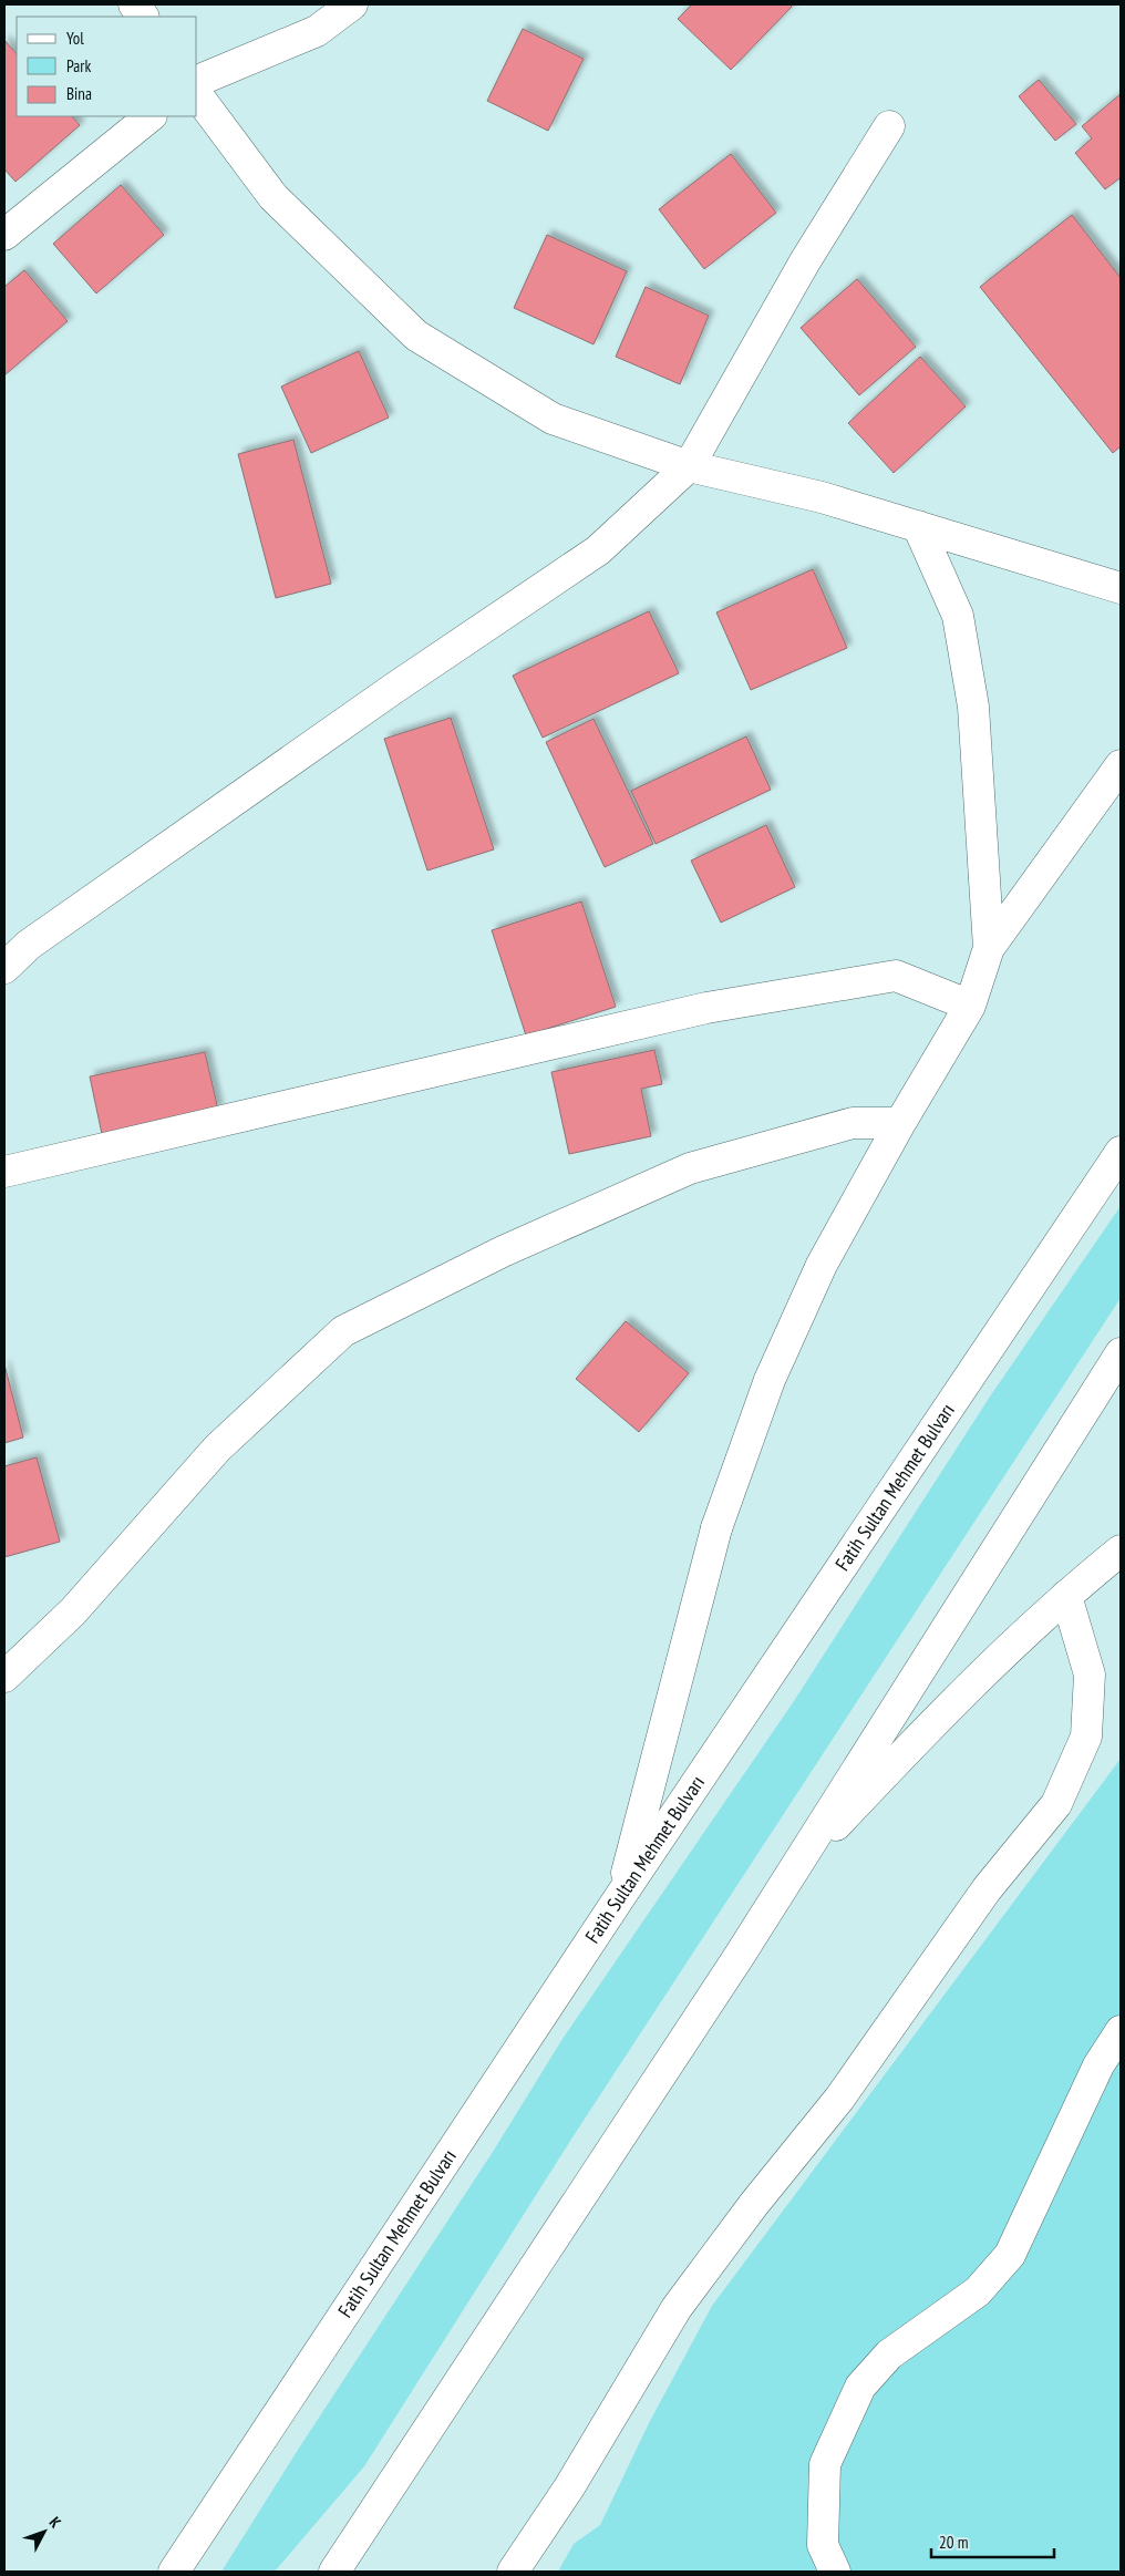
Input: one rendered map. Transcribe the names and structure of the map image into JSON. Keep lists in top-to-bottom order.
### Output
{
  "streets": {
    "main road": ["Fatih Sultan Mehmet Bulvarı"]
  },
  "legend": ["Yol", "Park", "Bina"],
  "scale_bar": "20 m",
  "north": "top right"
}
